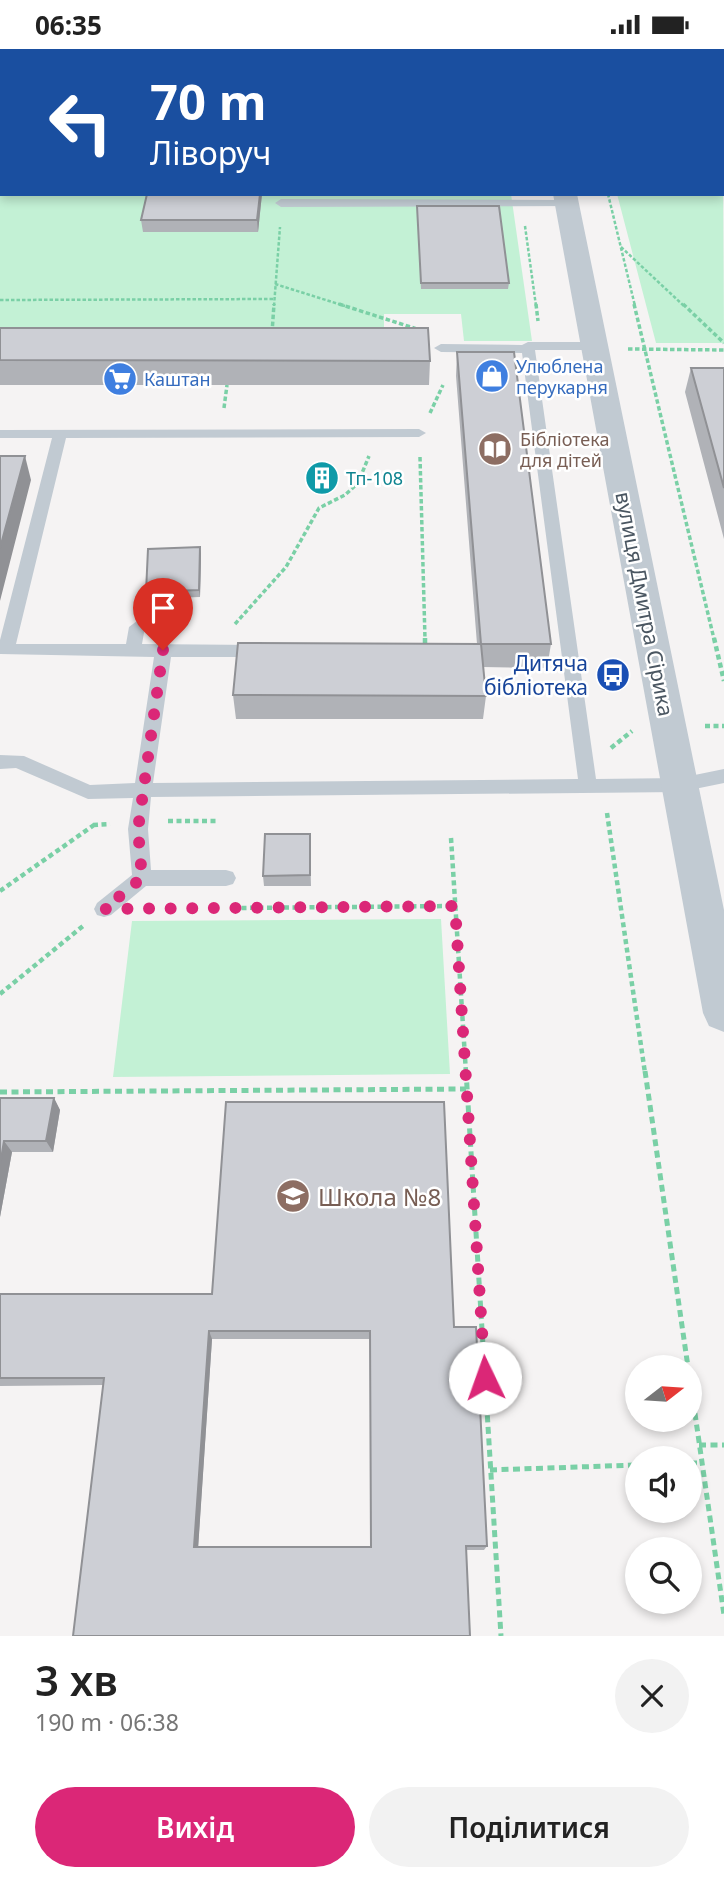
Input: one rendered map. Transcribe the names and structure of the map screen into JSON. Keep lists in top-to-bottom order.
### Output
{
  "streets": {
    "street": ["вулиця Дмитра Сірика"]
  },
  "places": {
    "shop": ["Улюблена перукарня"],
    "supermarket": ["Каштан"],
    "library": ["Бібліотека для дітей"],
    "building": ["Тп-108"],
    "bus stop": ["Дитяча бібліотека"],
    "school or university": ["Школа №8"]
  },
  "north": "right",
  "page": {
    "status": "06:35",
    "turn": ["70 m", "Ліворуч"],
    "heading": ["3 хв", "190 m · 06:38"],
    "buttons": ["Вихід", "Поділитися"]
  }
}
